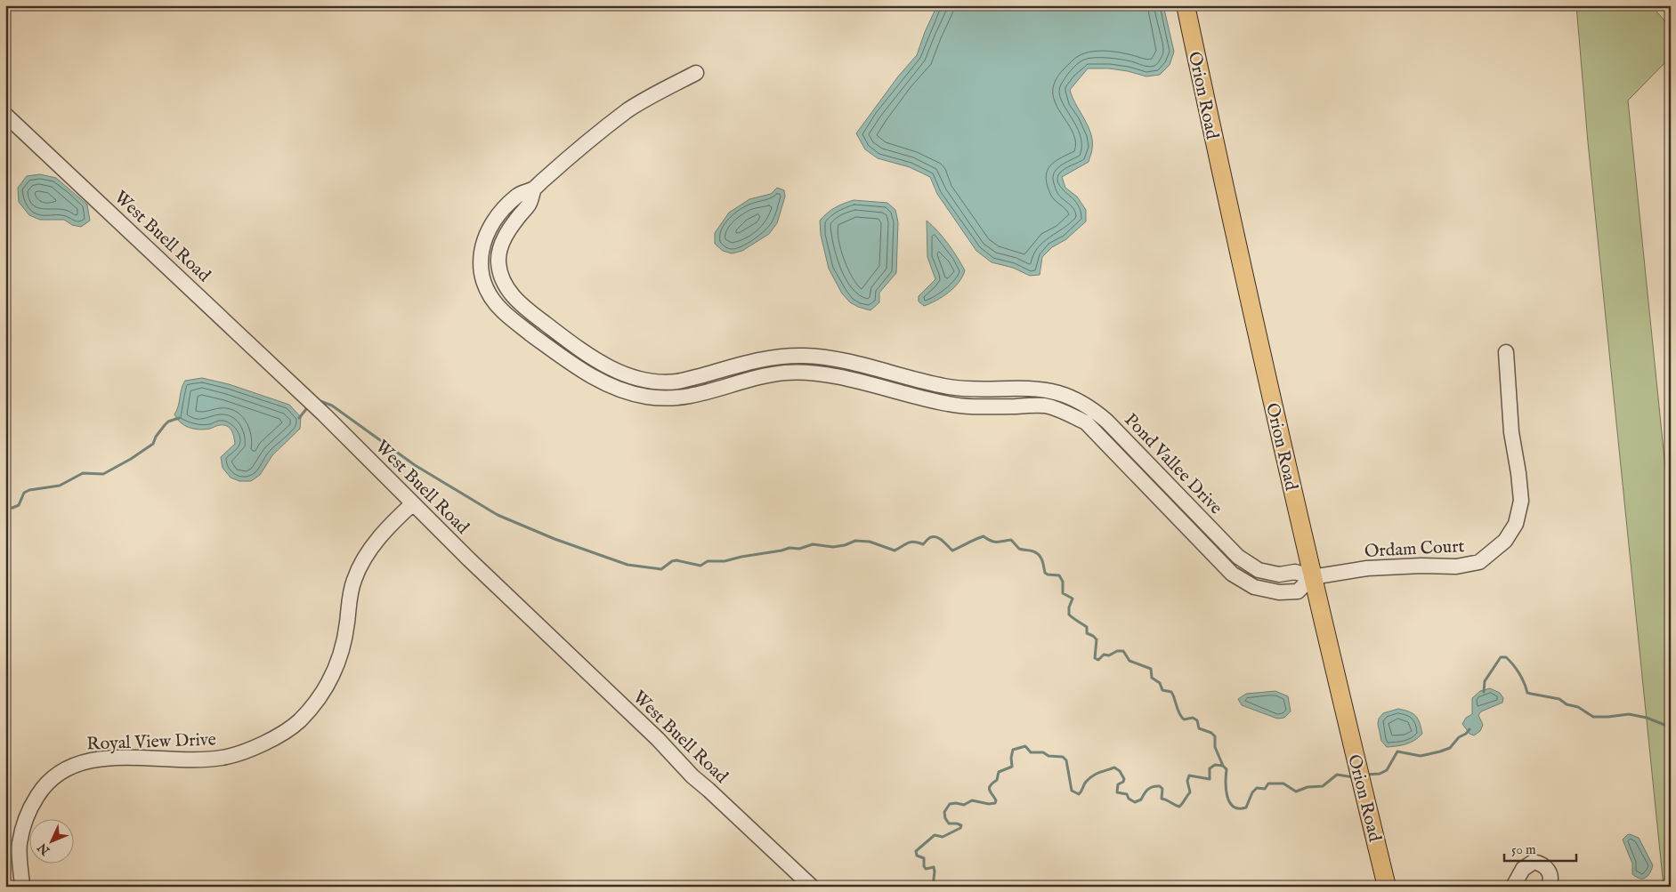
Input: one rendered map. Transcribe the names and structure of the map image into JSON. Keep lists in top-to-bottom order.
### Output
{
  "streets": {
    "main road": ["Orion Road"],
    "street": [
      "West Buell Road",
      "Pond Vallee Drive",
      "Ordam Court",
      "Royal View Drive"
    ]
  },
  "crossings": [
    ["Orion Road", "Pond Vallee Drive"],
    ["Orion Road", "Ordam Court"],
    ["West Buell Road", "Royal View Drive"],
    ["Pond Vallee Drive", "Ordam Court"]
  ],
  "scale_bar": "50 m",
  "north": "bottom left"
}
